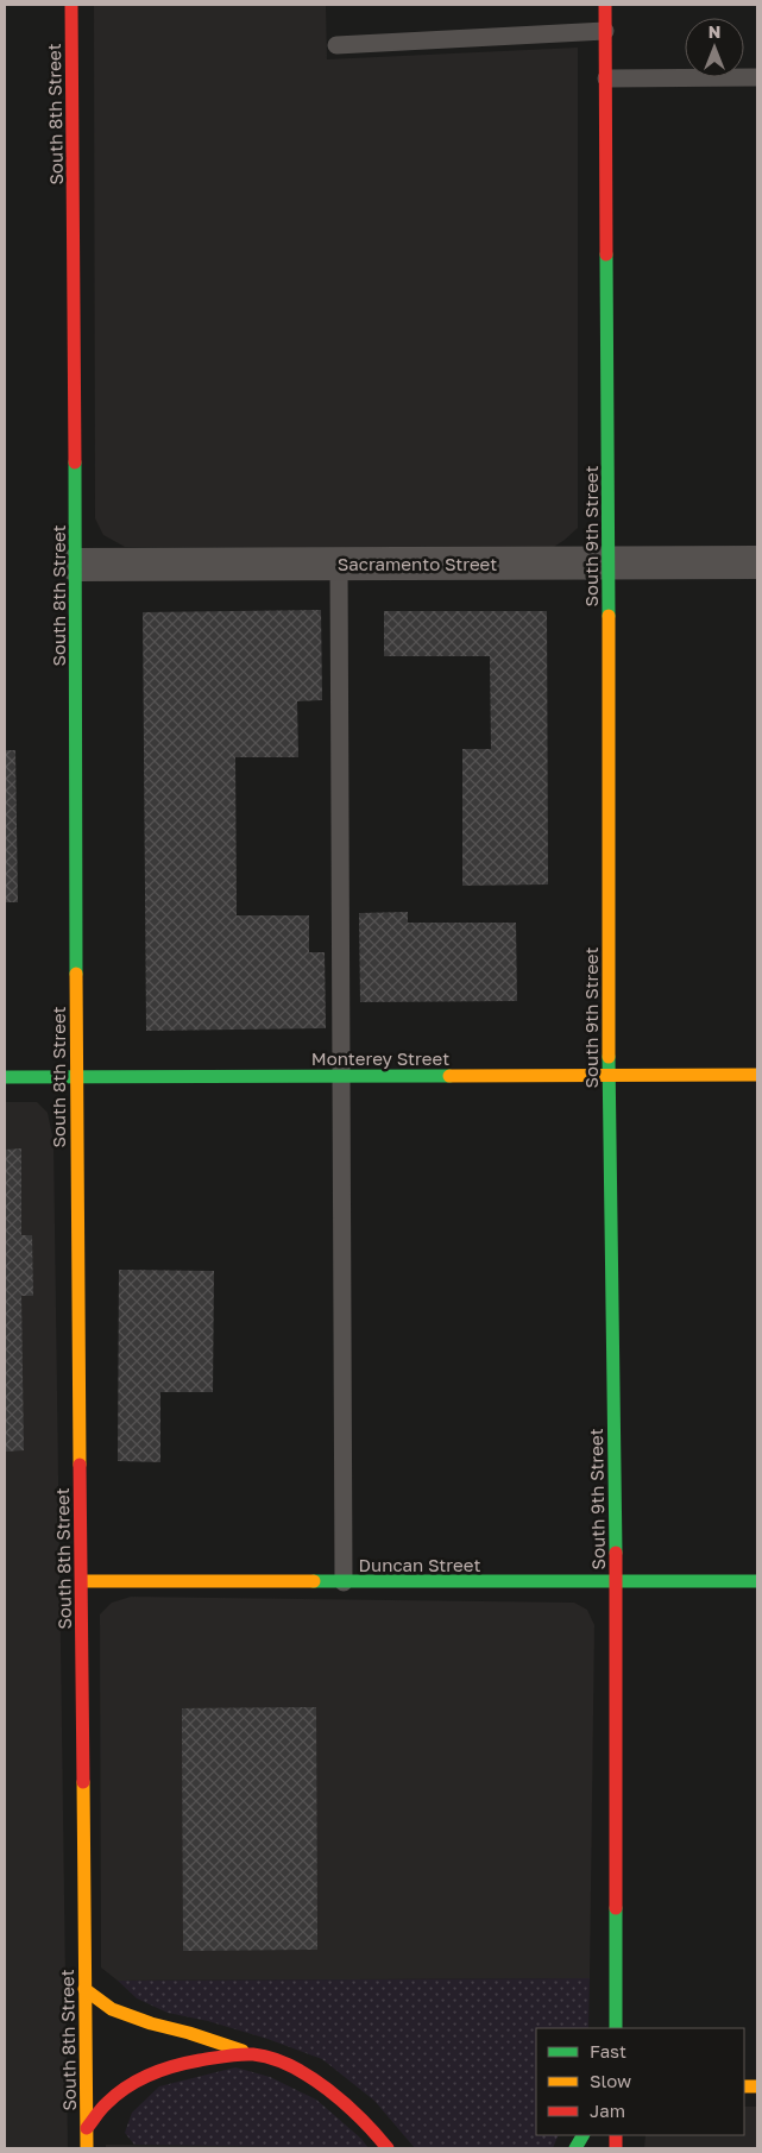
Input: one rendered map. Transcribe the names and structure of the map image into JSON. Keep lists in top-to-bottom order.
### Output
{
  "streets": {
    "main road": [
      "South 8th Street",
      "South 9th Street",
      "Monterey Street",
      "Duncan Street"
    ],
    "street": ["Sacramento Street"]
  },
  "crossings": [
    ["South 8th Street", "Sacramento Street"],
    ["South 8th Street", "Monterey Street"],
    ["South 8th Street", "Duncan Street"],
    ["South 9th Street", "Sacramento Street"],
    ["South 9th Street", "Monterey Street"],
    ["South 9th Street", "Duncan Street"]
  ],
  "legend": ["Fast", "Slow", "Jam"],
  "north": "top"
}
